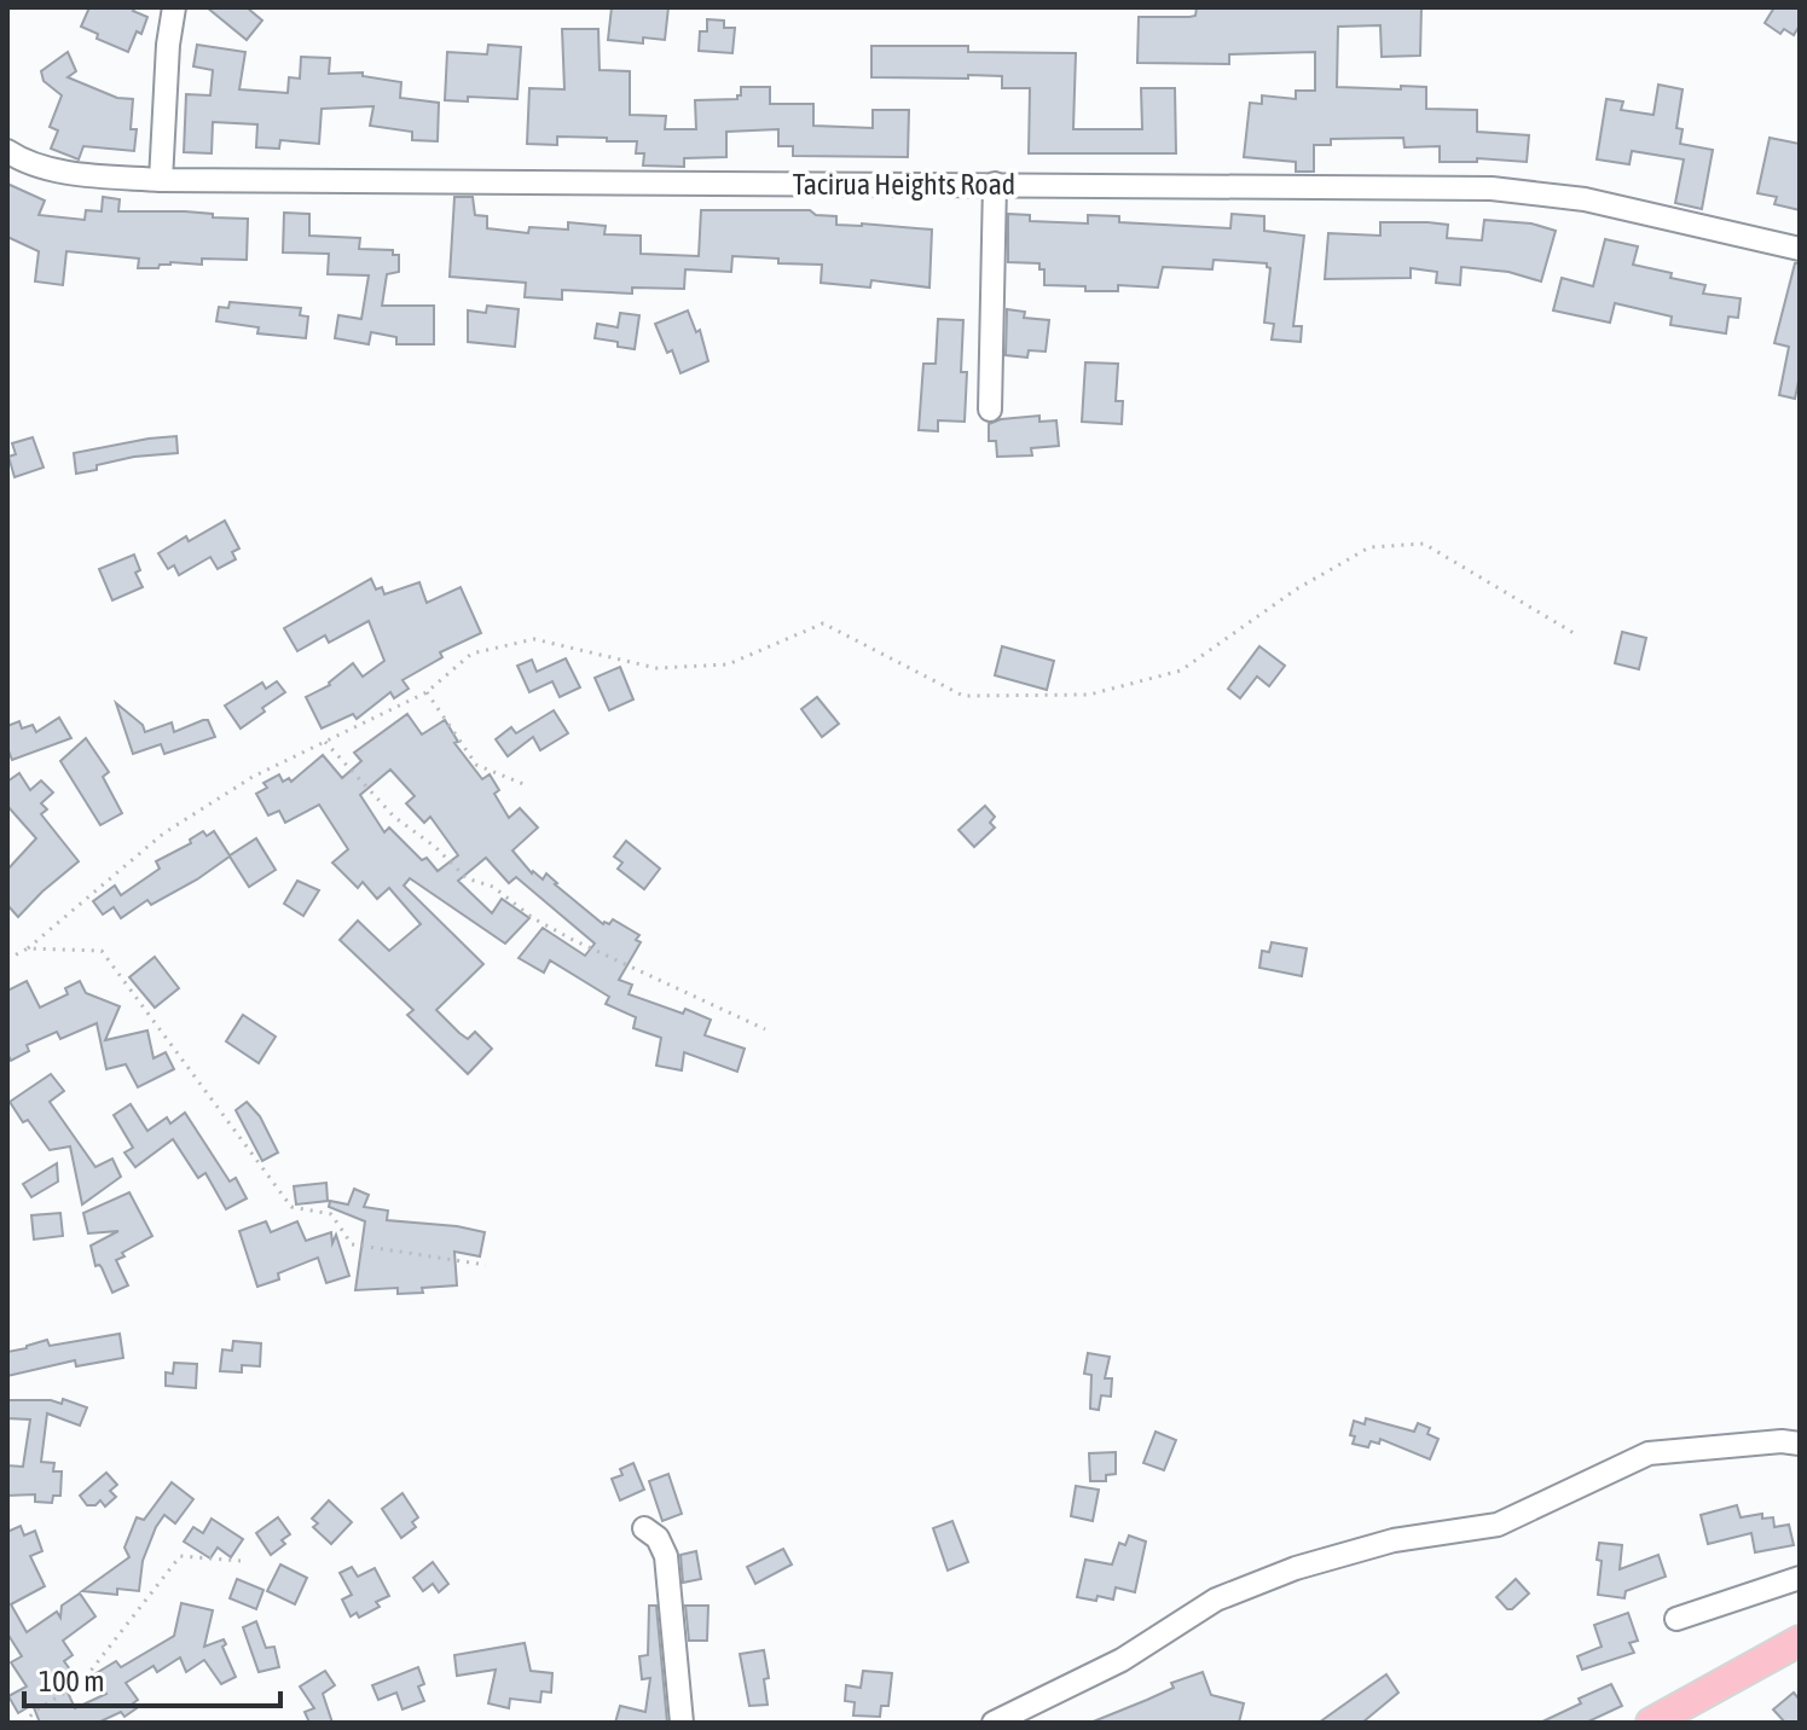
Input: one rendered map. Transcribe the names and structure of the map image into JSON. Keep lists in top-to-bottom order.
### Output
{
  "streets": {
    "street": ["Tacirua Heights Road"]
  },
  "scale_bar": "100 m"
}
